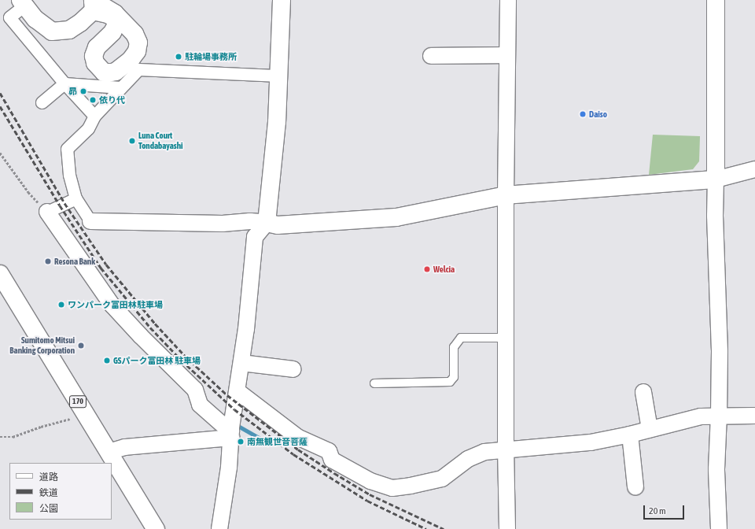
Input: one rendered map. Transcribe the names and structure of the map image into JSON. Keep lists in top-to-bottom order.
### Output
{
  "streets": {
    "main road": ["170"]
  },
  "places": [
    "駐輪場事務所",
    "昴",
    "依り代",
    "Daiso",
    "Luna Court Tondabayashi",
    "Resona Bank",
    "Welcia",
    "ワンパーク富田林駐車場",
    "Sumitomo Mitsui Banking Corporation",
    "GSパーク富田林 駐車場",
    "南無観世音菩薩"
  ],
  "legend": ["道路", "鉄道", "公園"],
  "scale_bar": "20 m"
}
